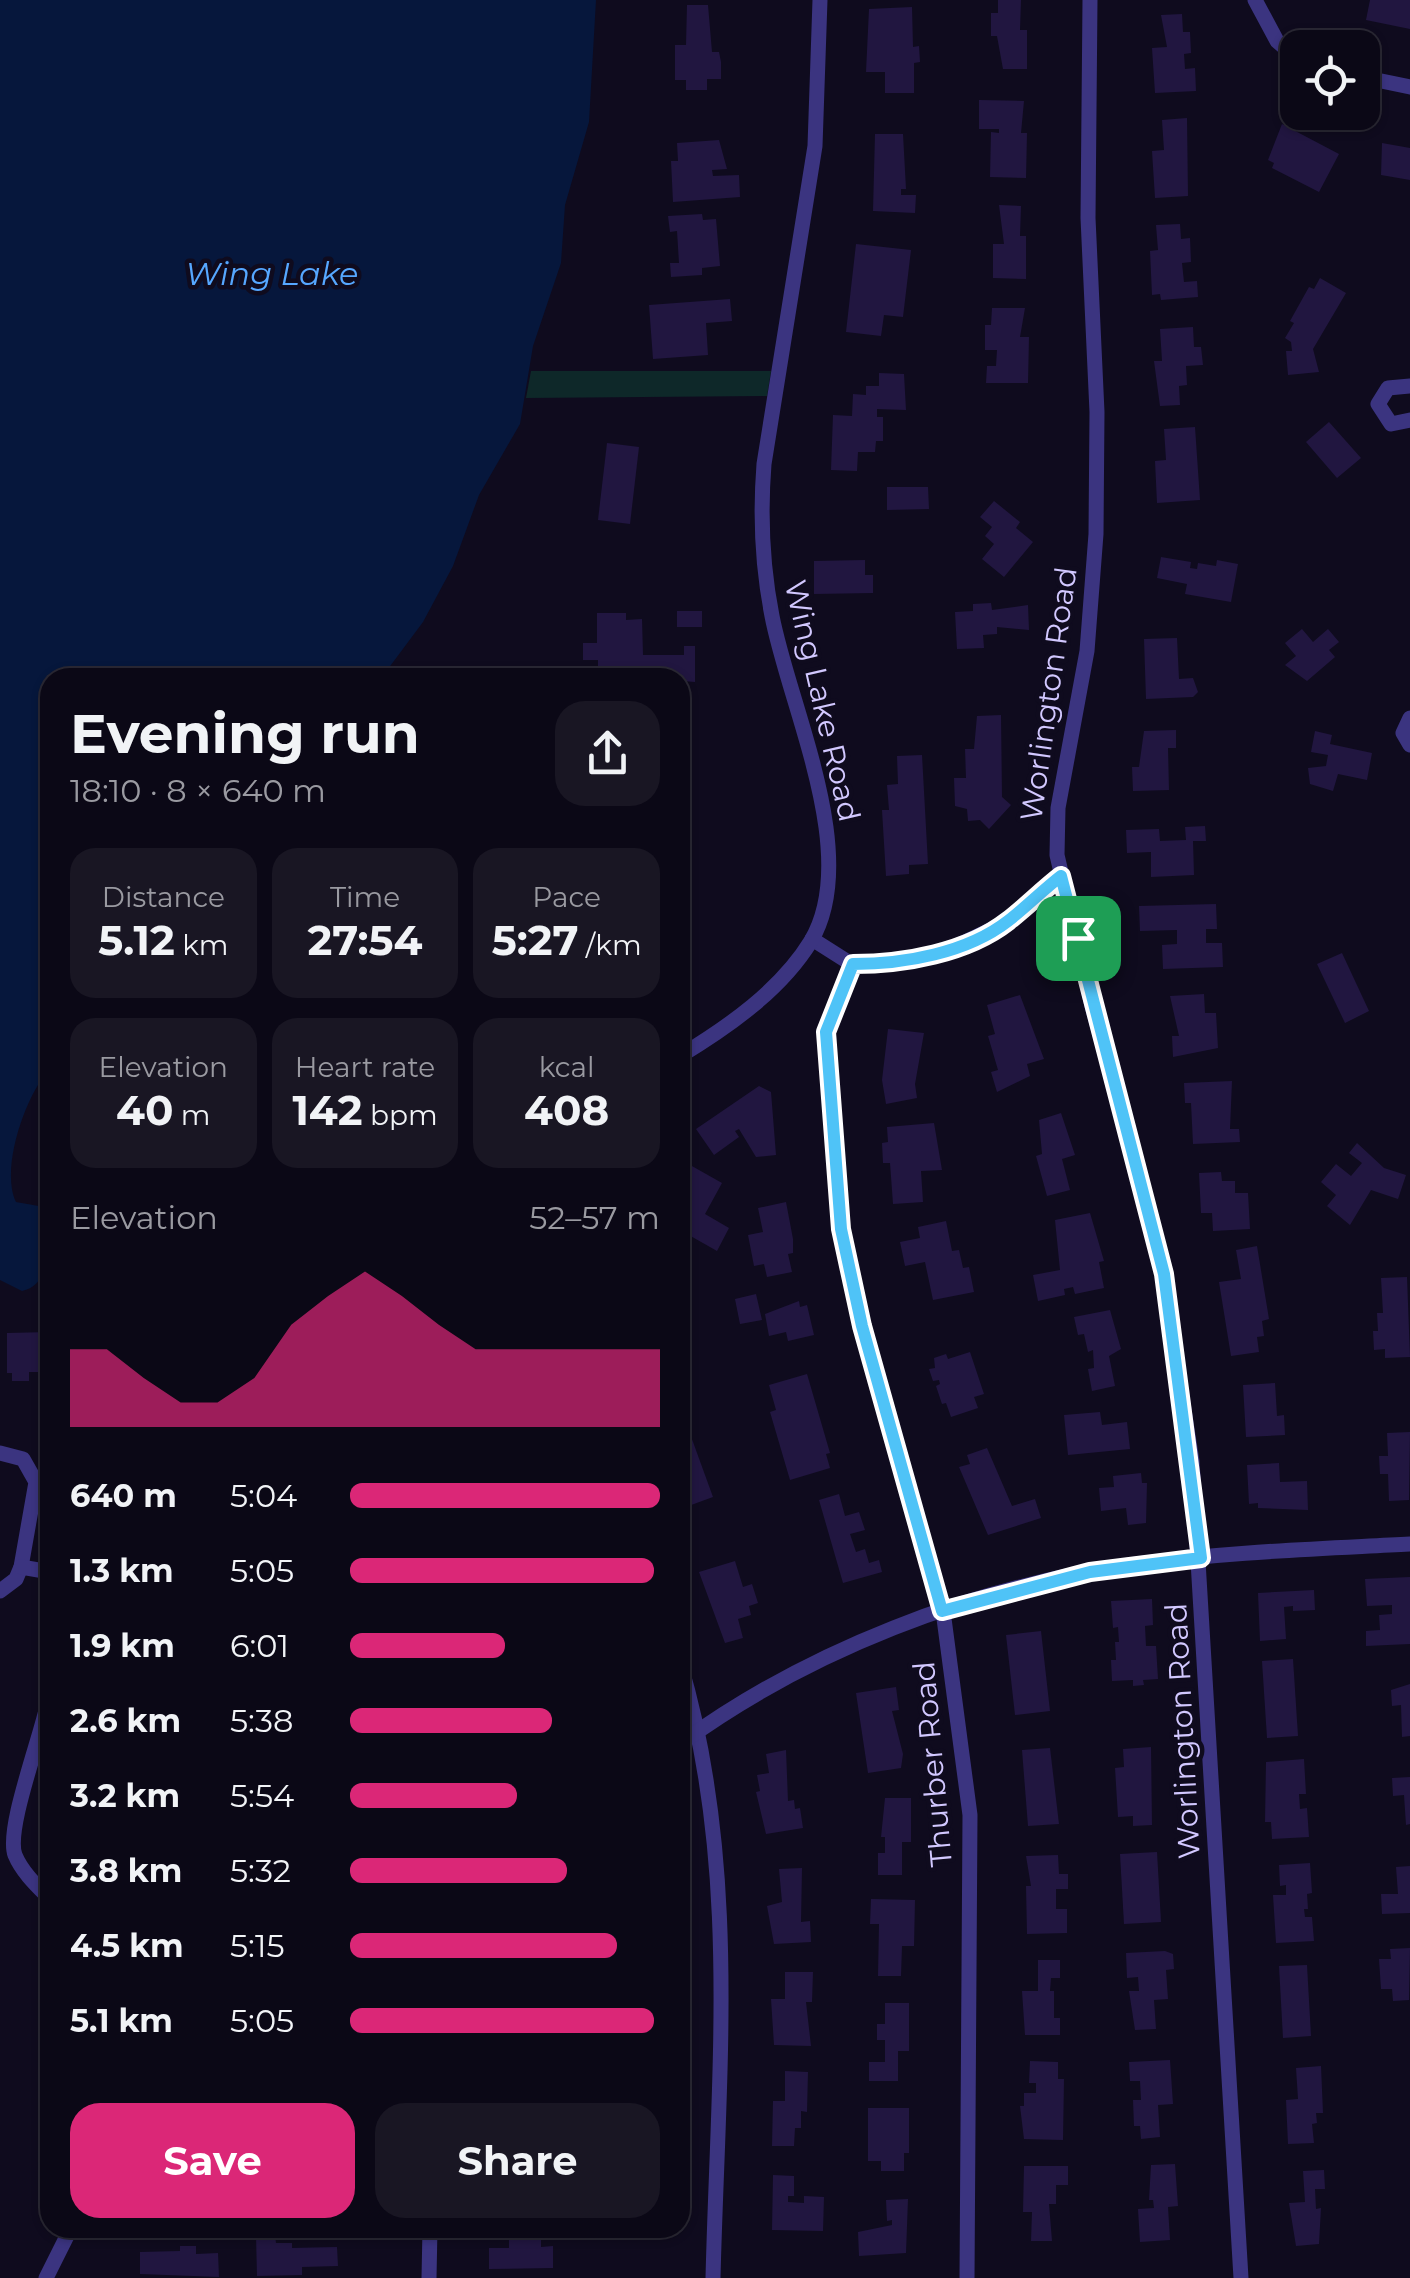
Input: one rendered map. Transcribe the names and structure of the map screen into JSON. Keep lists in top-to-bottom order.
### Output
{
  "streets": {
    "street": ["Worlington Road", "Wing Lake Road", "Thurber Road"]
  },
  "water": ["Wing Lake"],
  "page": {
    "heading": ["Evening run", "18:10 · 8 × 640 m"],
    "stats": [
      ["Distance", "5.12 km"],
      ["Time", "27:54"],
      ["Pace", "5:27 /km"],
      ["Elevation", "40 m"],
      ["Heart rate", "142 bpm"],
      ["kcal", "408"]
    ],
    "chart": ["Elevation", "52–57 m"],
    "list": [
      {
        "name": "640 m",
        "note": "5:04"
      },
      {
        "name": "1.3 km",
        "note": "5:05"
      },
      {
        "name": "1.9 km",
        "note": "6:01"
      },
      {
        "name": "2.6 km",
        "note": "5:38"
      },
      {
        "name": "3.2 km",
        "note": "5:54"
      },
      {
        "name": "3.8 km",
        "note": "5:32"
      },
      {
        "name": "4.5 km",
        "note": "5:15"
      },
      {
        "name": "5.1 km",
        "note": "5:05"
      }
    ],
    "buttons": ["Save", "Share"]
  }
}
